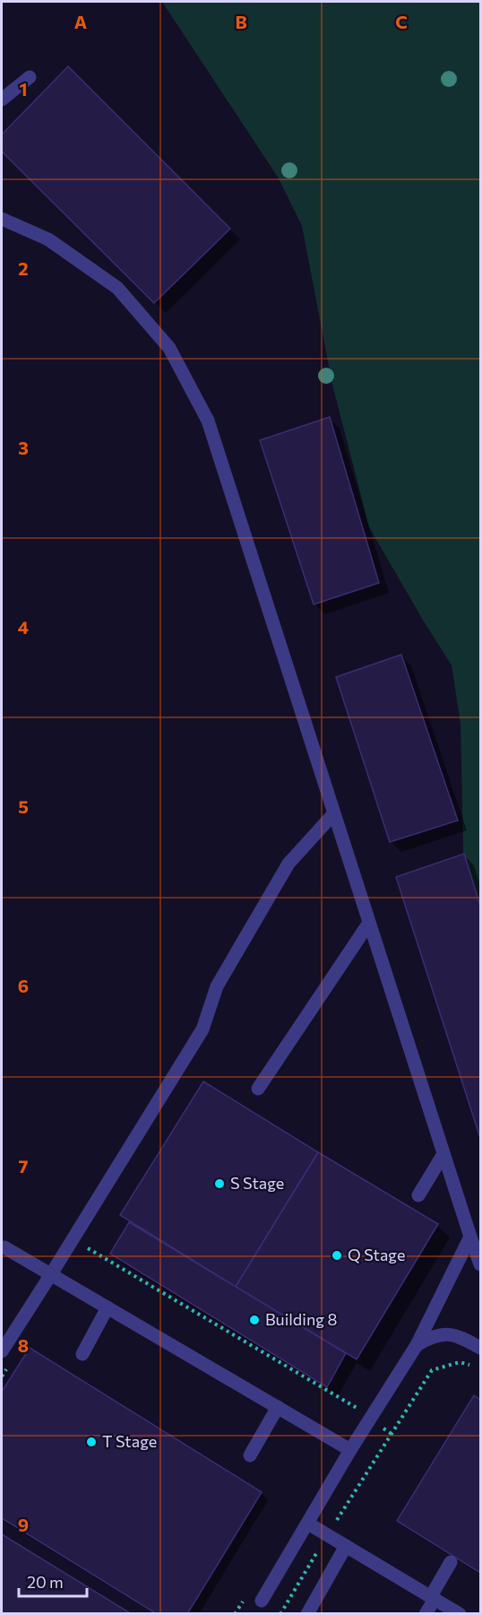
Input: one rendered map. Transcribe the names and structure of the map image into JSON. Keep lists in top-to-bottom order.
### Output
{
  "places": [
    "S Stage",
    "Q Stage",
    "Building 8",
    "T Stage"
  ],
  "scale_bar": "20 m",
  "grid": {
    "columns": ["A", "B", "C"],
    "rows": [
      "1",
      "2",
      "3",
      "4",
      "5",
      "6",
      "7",
      "8",
      "9"
    ]
  }
}
